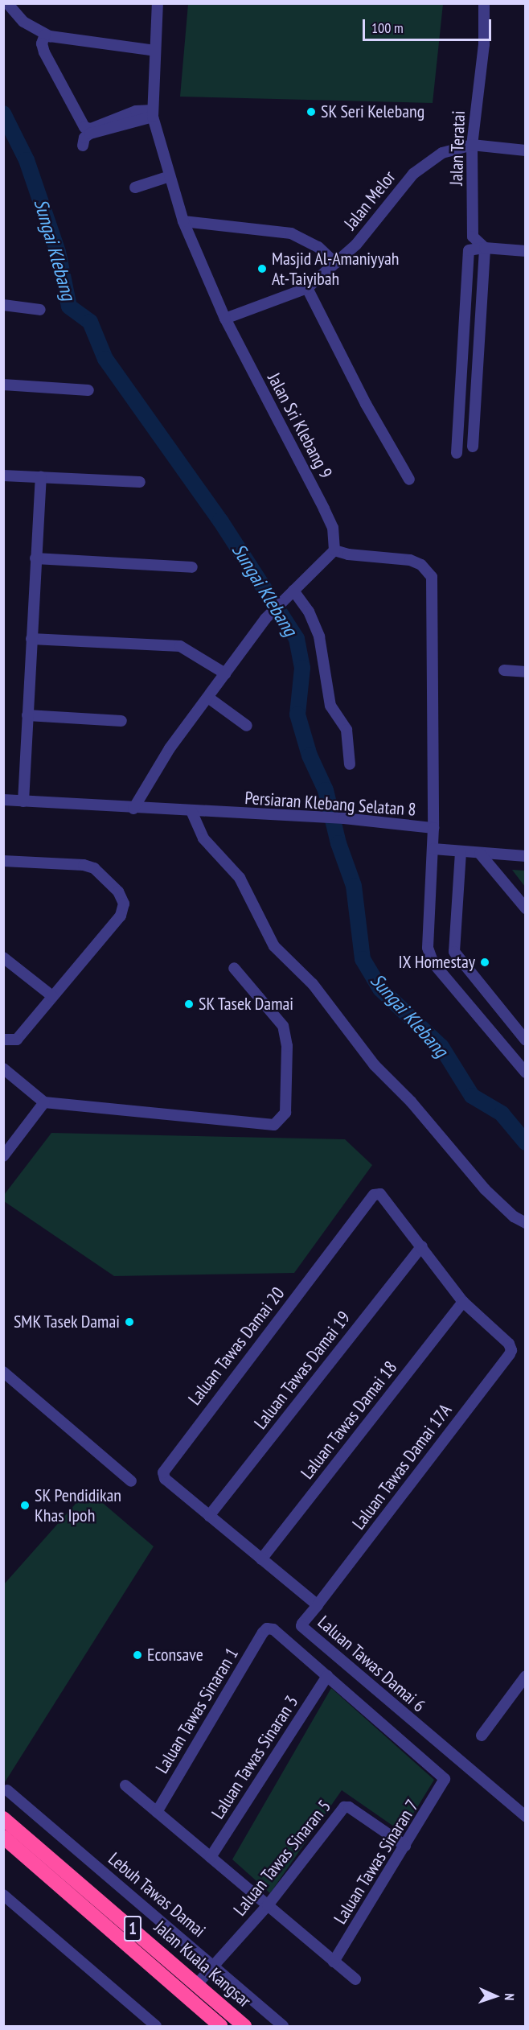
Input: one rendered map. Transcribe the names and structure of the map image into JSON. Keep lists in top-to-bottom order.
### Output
{
  "streets": {
    "highway": ["1", "Jalan Kuala Kangsar"],
    "street": [
      "Jalan Teratai",
      "Jalan Melor",
      "Jalan Sri Klebang 9",
      "Persiaran Klebang Selatan 8",
      "Laluan Tawas Damai 20",
      "Laluan Tawas Damai 19",
      "Laluan Tawas Damai 18",
      "Laluan Tawas Damai 17A",
      "Laluan Tawas Damai 6",
      "Laluan Tawas Sinaran 1",
      "Laluan Tawas Sinaran 3",
      "Laluan Tawas Sinaran 5",
      "Laluan Tawas Sinaran 7",
      "Lebuh Tawas Damai"
    ]
  },
  "crossings": [
    ["Jalan Teratai", "Jalan Melor"],
    ["Jalan Melor", "Jalan Sri Klebang 9"],
    ["Laluan Tawas Damai 20", "Laluan Tawas Damai 19"],
    ["Laluan Tawas Damai 20", "Laluan Tawas Damai 6"],
    ["Laluan Tawas Damai 19", "Laluan Tawas Damai 6"],
    ["Laluan Tawas Damai 18", "Laluan Tawas Damai 17A"],
    ["Laluan Tawas Damai 18", "Laluan Tawas Damai 6"],
    ["Laluan Tawas Damai 17A", "Laluan Tawas Damai 6"],
    ["Laluan Tawas Sinaran 1", "Laluan Tawas Sinaran 3"],
    ["Laluan Tawas Sinaran 1", "Laluan Tawas Sinaran 7"],
    ["Laluan Tawas Sinaran 3", "Laluan Tawas Sinaran 7"],
    ["Laluan Tawas Sinaran 5", "Laluan Tawas Sinaran 7"],
    ["Laluan Tawas Sinaran 5", "Lebuh Tawas Damai"],
    ["Laluan Tawas Sinaran 5", "Jalan Kuala Kangsar"]
  ],
  "water": ["Sungai Klebang"],
  "places": [
    "SK Seri Kelebang",
    "Masjid Al-Amaniyyah At-Taiyibah",
    "IX Homestay",
    "SK Tasek Damai",
    "SMK Tasek Damai",
    "SK Pendidikan Khas Ipoh",
    "Econsave"
  ],
  "scale_bar": "100 m",
  "north": "right"
}
